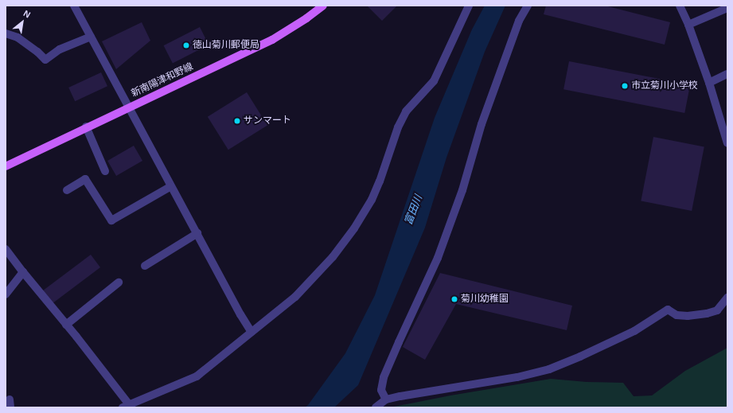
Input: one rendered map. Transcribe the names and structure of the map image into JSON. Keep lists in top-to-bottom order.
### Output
{
  "streets": {
    "main road": ["新南陽津和野線"]
  },
  "water": ["富田川"],
  "places": [
    "徳山菊川郵便局",
    "市立菊川小学校",
    "サンマート",
    "菊川幼稚園"
  ],
  "north": "top right"
}
